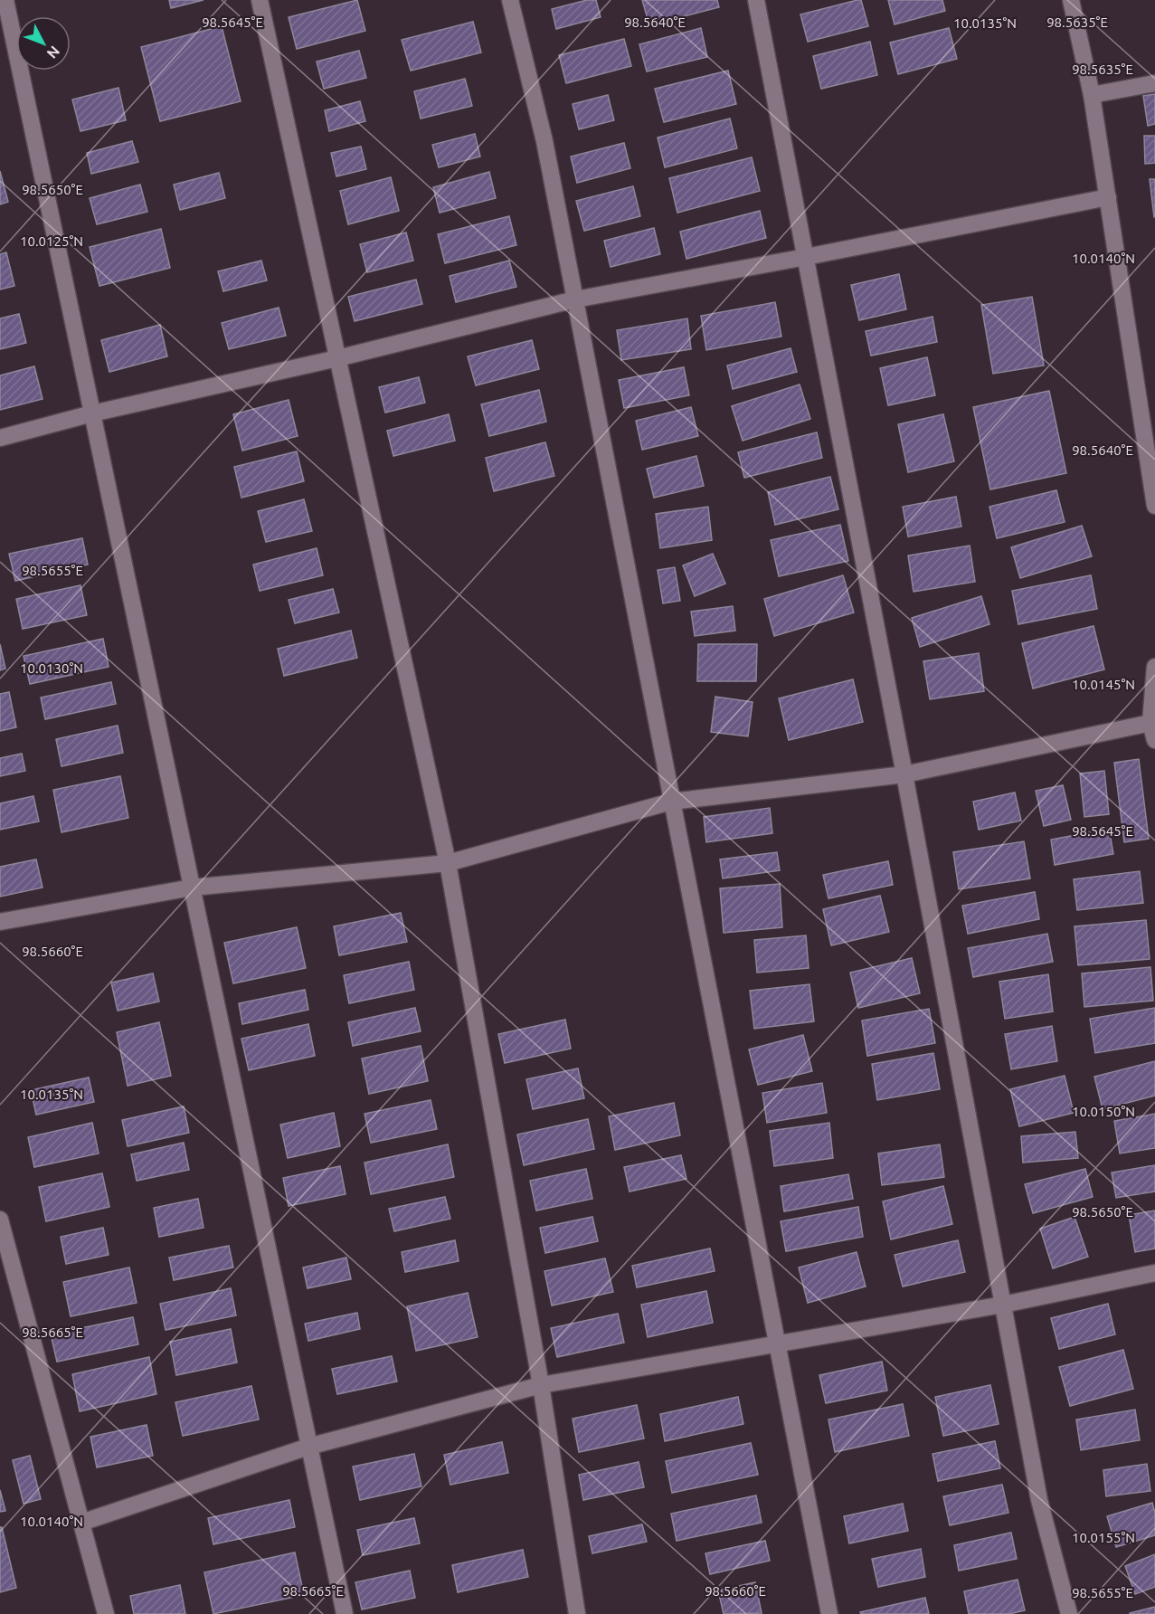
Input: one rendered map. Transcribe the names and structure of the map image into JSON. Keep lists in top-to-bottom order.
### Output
{
  "north": "bottom right",
  "coordinates": [
    "98.5640°E",
    "98.5645°E",
    "98.5635°E",
    "10.0135°N",
    "98.5650°E",
    "10.0125°N",
    "10.0140°N",
    "98.5655°E",
    "10.0130°N",
    "10.0145°N",
    "98.5660°E",
    "10.0150°N",
    "98.5665°E",
    "10.0155°N"
  ]
}
